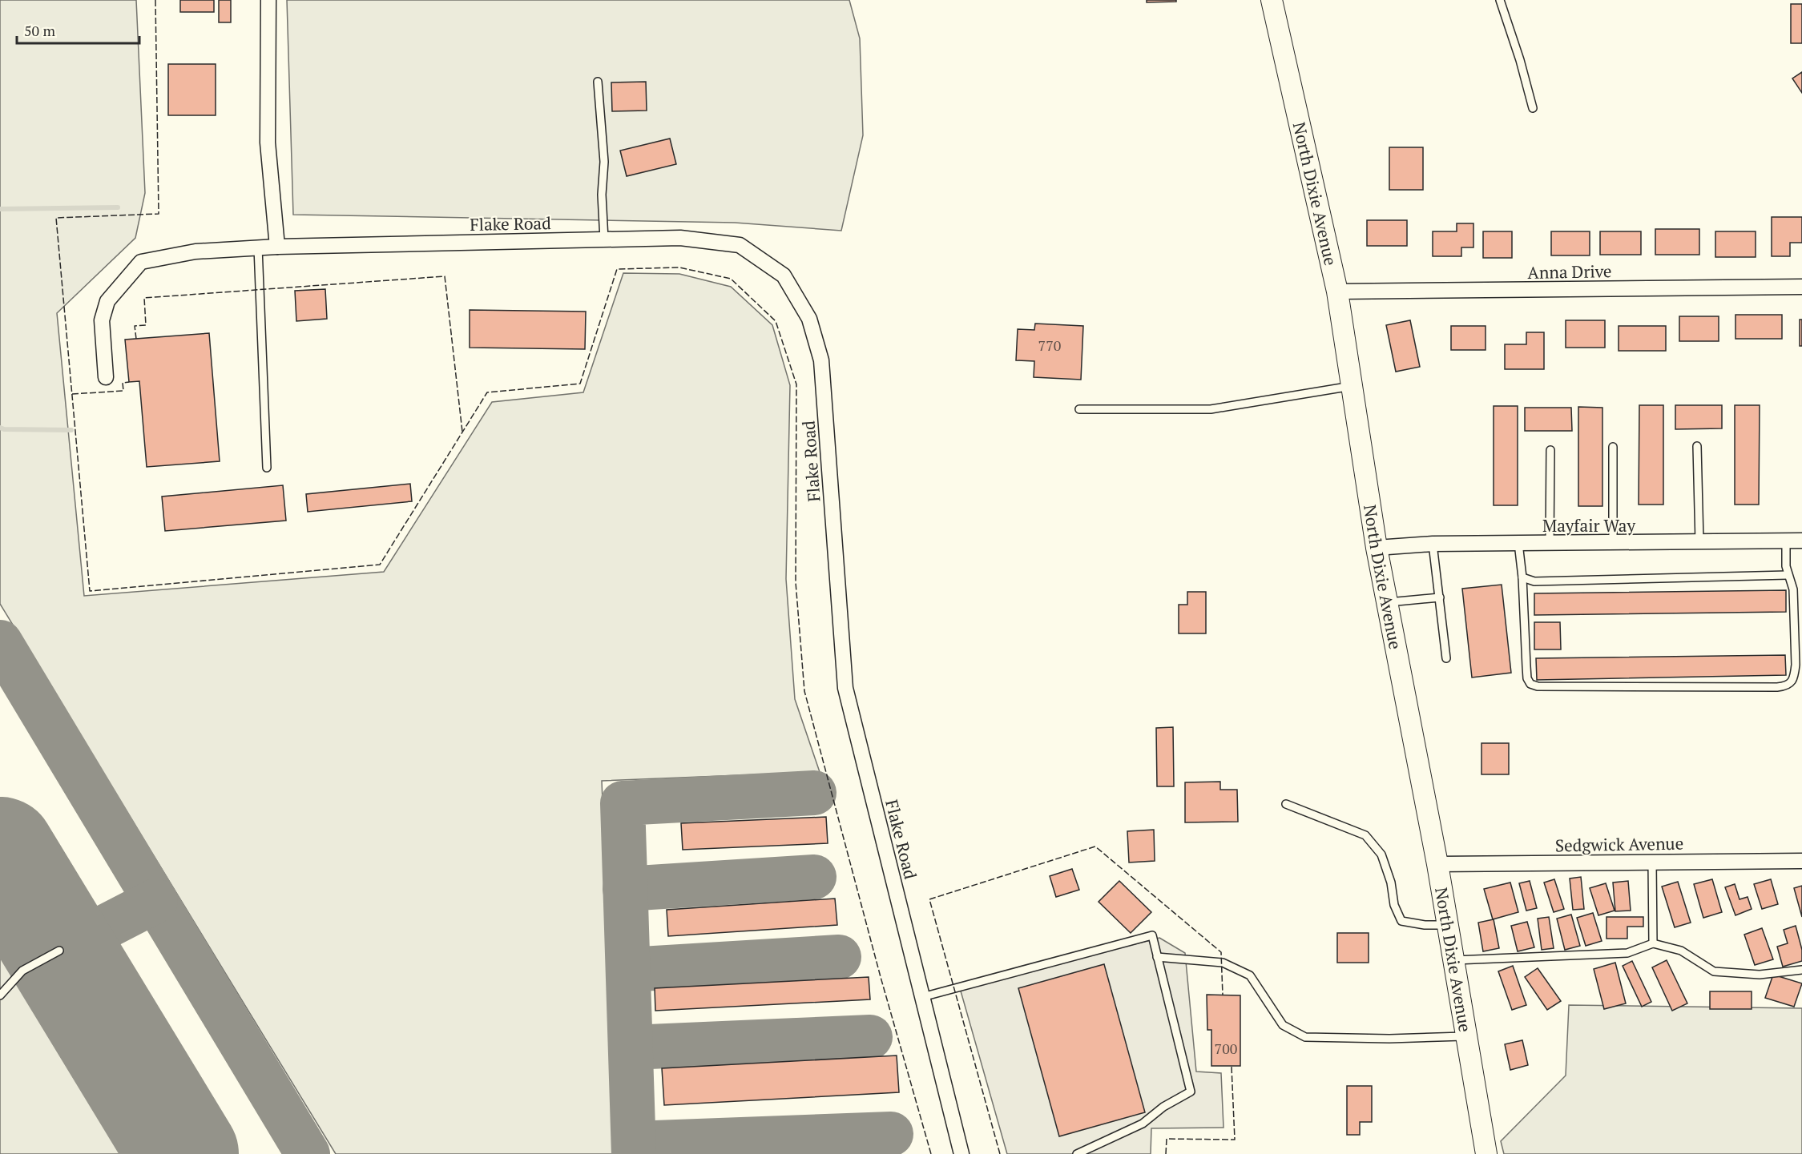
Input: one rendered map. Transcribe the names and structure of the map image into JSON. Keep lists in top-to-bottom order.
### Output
{
  "streets": {
    "street": [
      "North Dixie Avenue",
      "Flake Road",
      "Anna Drive",
      "Mayfair Way",
      "Sedgwick Avenue"
    ]
  },
  "crossings": [
    ["North Dixie Avenue", "Anna Drive"],
    ["North Dixie Avenue", "Mayfair Way"],
    ["North Dixie Avenue", "Sedgwick Avenue"]
  ],
  "house_numbers": ["770", "700"],
  "scale_bar": "50 m"
}
